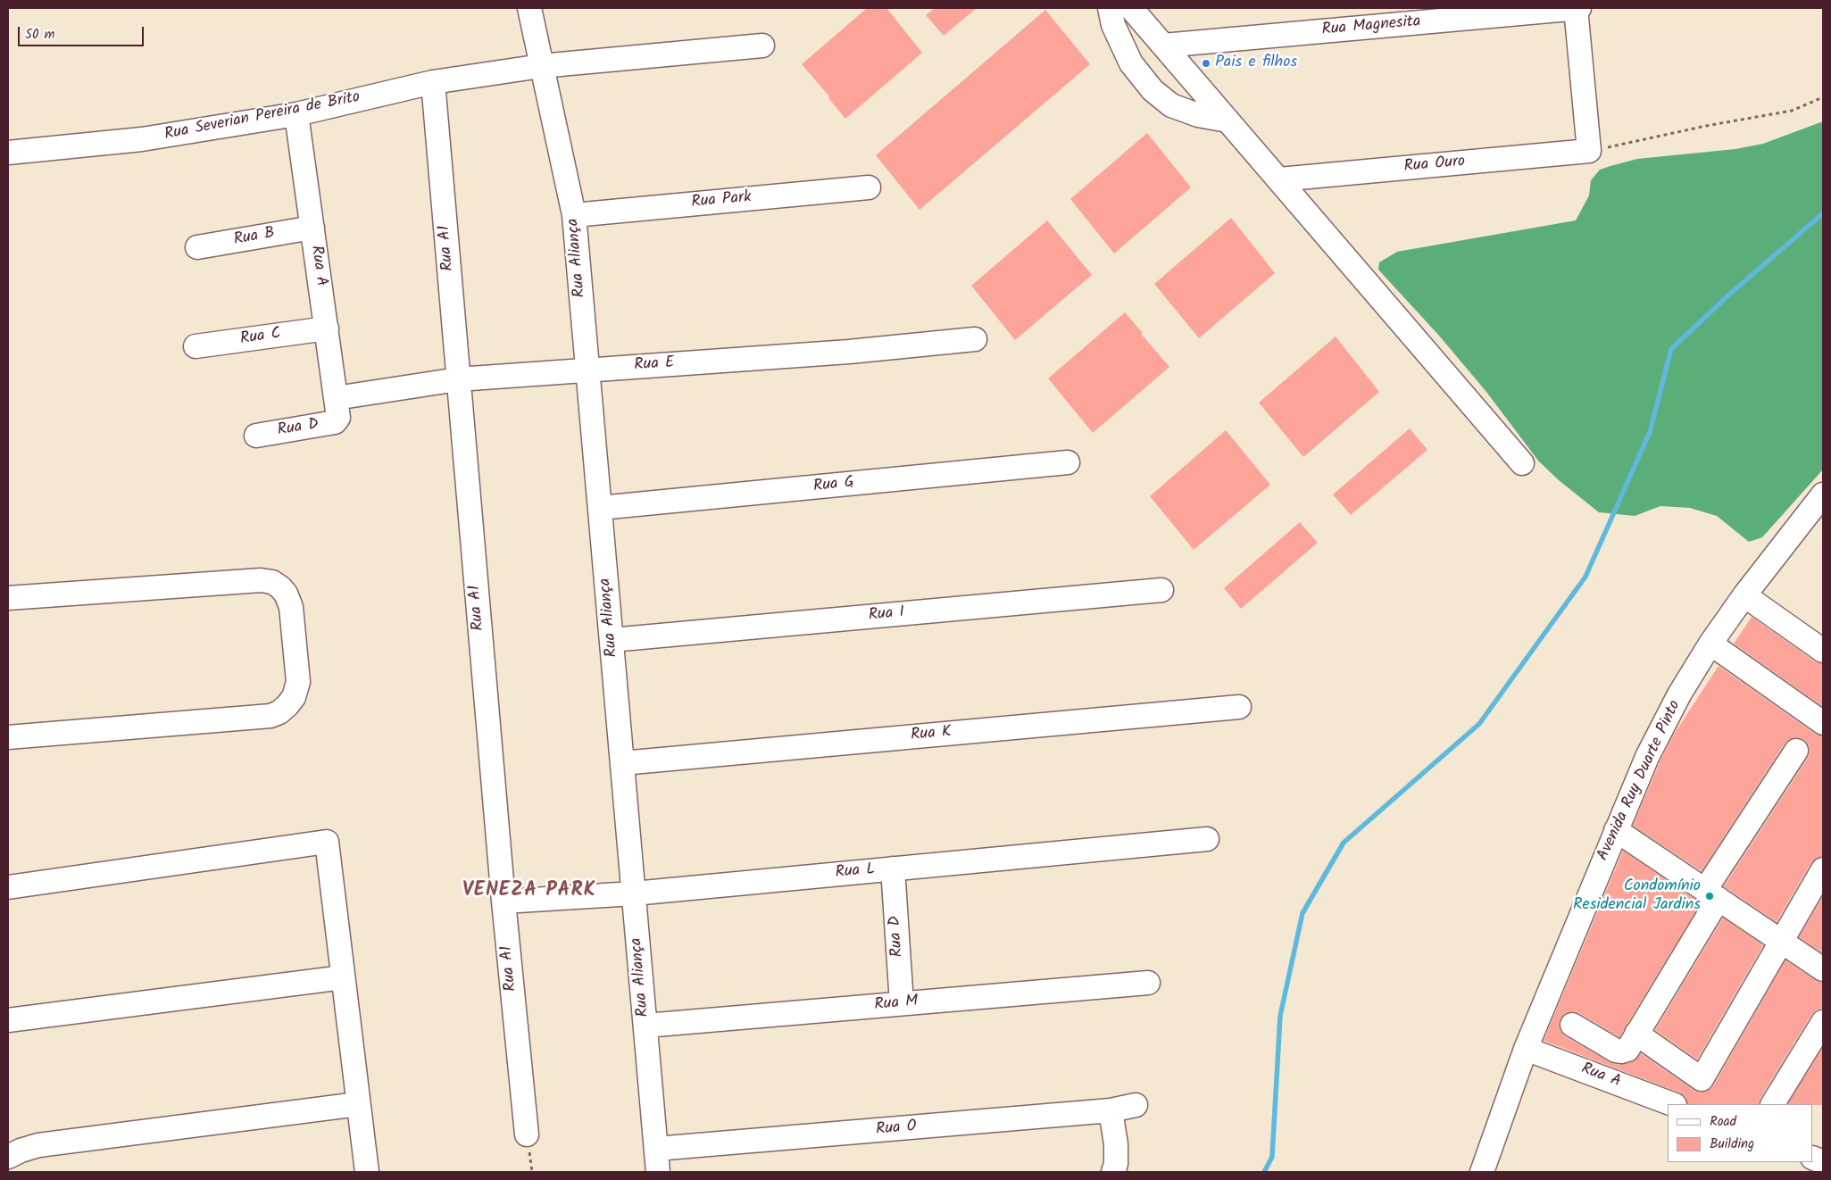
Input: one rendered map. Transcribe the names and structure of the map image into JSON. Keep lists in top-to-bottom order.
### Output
{
  "streets": {
    "street": [
      "Rua Magnesita",
      "Rua Severian Pereira de Brito",
      "Rua Ouro",
      "Rua Park",
      "Rua B",
      "Rua A1",
      "Rua Aliança",
      "Rua A",
      "Rua C",
      "Rua E",
      "Rua D",
      "Rua G",
      "Rua I",
      "Rua K",
      "Avenida Ruy Duarte Pinto",
      "Rua L",
      "Rua M",
      "Rua O"
    ]
  },
  "crossings": [
    ["Rua Severian Pereira de Brito", "Rua A1"],
    ["Rua Severian Pereira de Brito", "Rua Aliança"],
    ["Rua Severian Pereira de Brito", "Rua A"],
    ["Rua Park", "Rua Aliança"],
    ["Rua B", "Rua A"],
    ["Rua A1", "Rua E"],
    ["Rua A1", "Rua L"],
    ["Rua Aliança", "Rua E"],
    ["Rua Aliança", "Rua G"],
    ["Rua Aliança", "Rua I"],
    ["Rua Aliança", "Rua K"],
    ["Rua Aliança", "Rua L"],
    ["Rua Aliança", "Rua M"],
    ["Rua Aliança", "Rua O"],
    ["Rua A", "Rua C"],
    ["Rua A", "Rua E"],
    ["Rua A", "Rua D"],
    ["Rua A", "Avenida Ruy Duarte Pinto"],
    ["Rua E", "Rua D"],
    ["Rua D", "Rua L"],
    ["Rua D", "Rua M"]
  ],
  "districts": ["VENEZA PARK"],
  "places": ["Pais e filhos", "Condomínio Residencial Jardins"],
  "legend": ["Road", "Building"],
  "scale_bar": "50 m"
}
